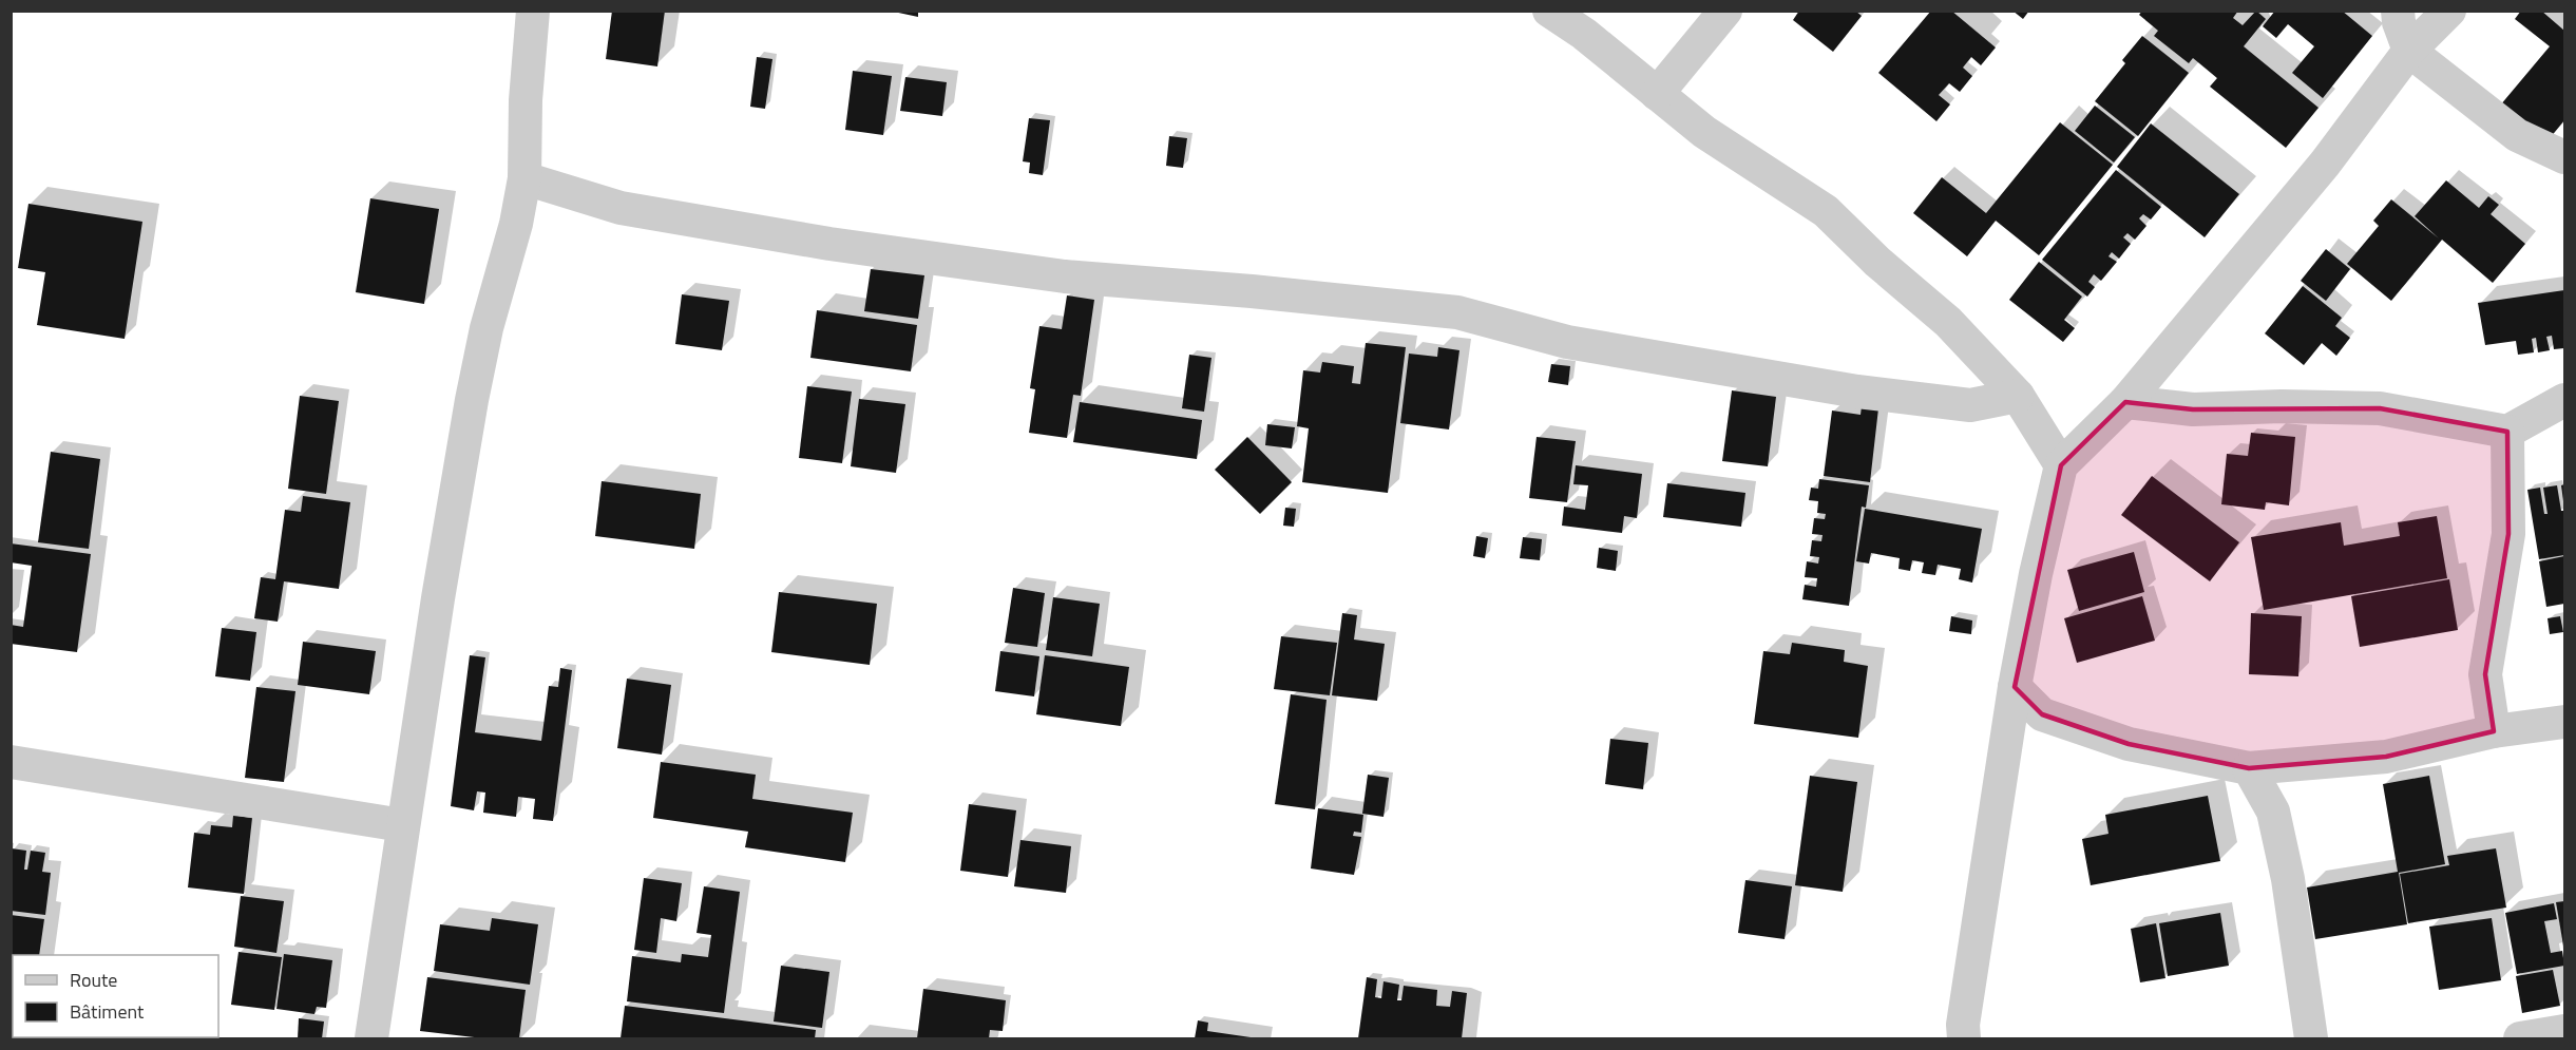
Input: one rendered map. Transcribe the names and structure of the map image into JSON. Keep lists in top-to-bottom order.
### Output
{
  "legend": ["Route", "Bâtiment"]
}
